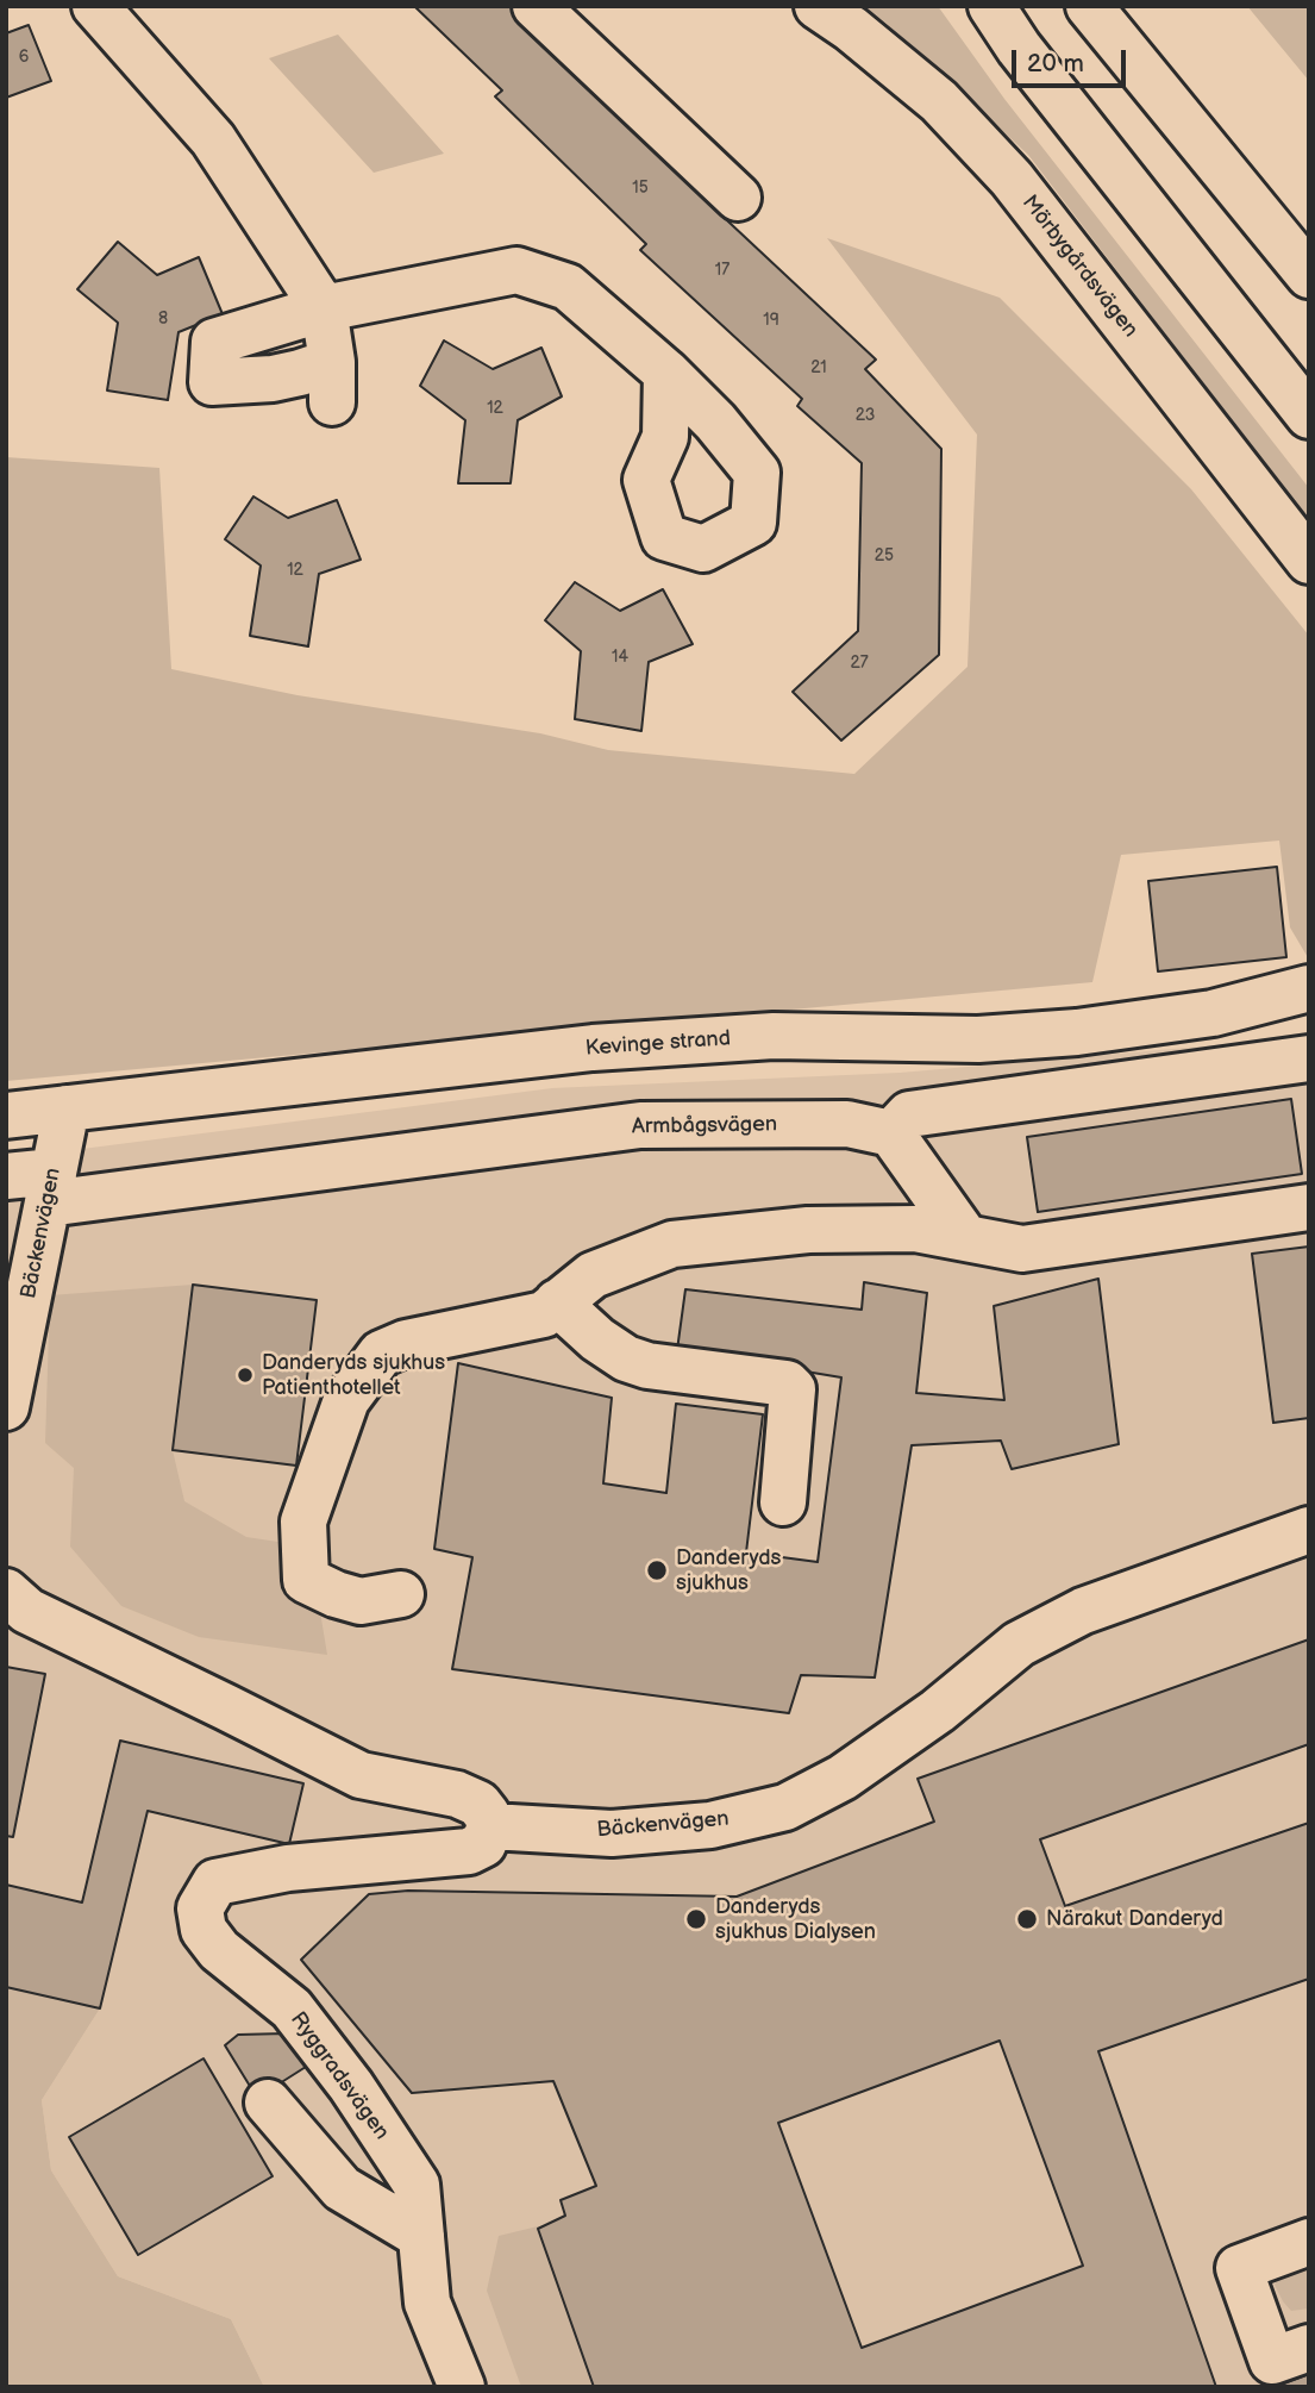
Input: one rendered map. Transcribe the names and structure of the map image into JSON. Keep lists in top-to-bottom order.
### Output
{
  "streets": {
    "main road": [
      "Mörbygårdsvägen",
      "Kevinge strand",
      "Armbågsvägen",
      "Bäckenvägen",
      "Ryggradsvägen"
    ]
  },
  "crossings": [
    ["Kevinge strand", "Bäckenvägen"],
    ["Armbågsvägen", "Bäckenvägen"],
    ["Bäckenvägen", "Ryggradsvägen"]
  ],
  "places": [
    "Danderyds sjukhus Patienthotellet",
    "Danderyds sjukhus",
    "Danderyds sjukhus Dialysen",
    "Närakut Danderyd"
  ],
  "house_numbers": [
    "6",
    "15",
    "17",
    "8",
    "19",
    "21",
    "12",
    "23",
    "25",
    "12",
    "14",
    "27"
  ],
  "scale_bar": "20 m"
}
